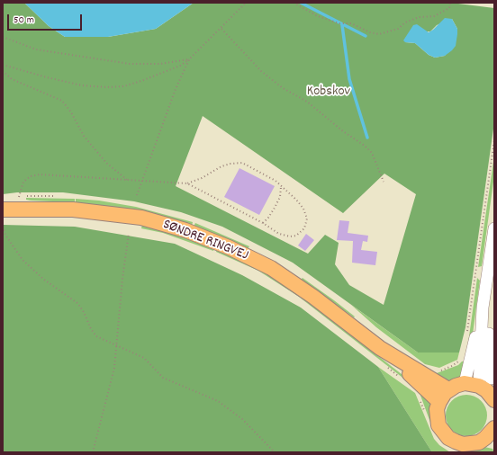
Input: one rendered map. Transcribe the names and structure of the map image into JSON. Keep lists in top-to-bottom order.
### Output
{
  "streets": {
    "main road": ["SØNDRE RINGVEJ"]
  },
  "parks": ["Kobskov"],
  "scale_bar": "50 m"
}
